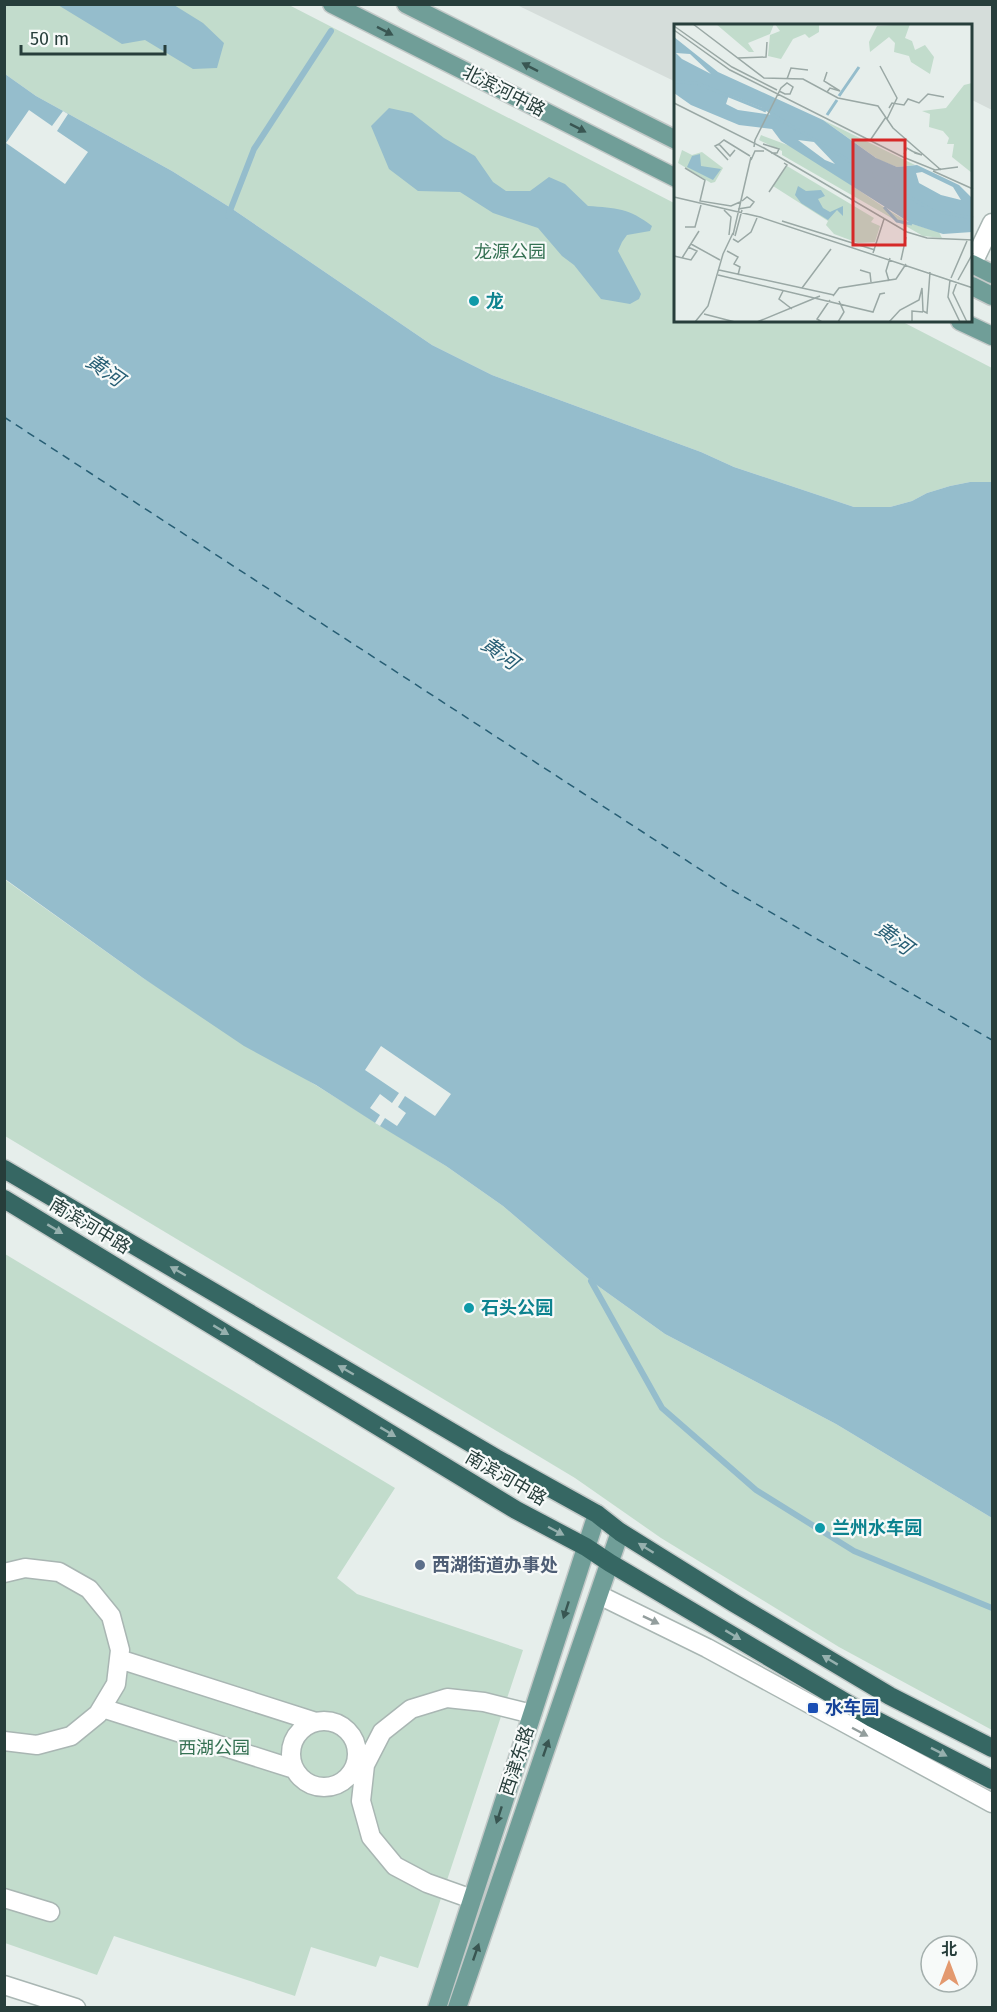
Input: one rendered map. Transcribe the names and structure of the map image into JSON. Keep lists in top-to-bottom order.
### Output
{
  "streets": {
    "highway": ["南滨河中路"],
    "main road": ["北滨河中路", "西津东路"]
  },
  "crossings": [
    ["南滨河中路", "西津东路"]
  ],
  "water": ["黄河"],
  "parks": ["龙源公园", "西湖公园"],
  "places": {
    "other": [
      "龙",
      "石头公园",
      "兰州水车园",
      "西湖街道办事处"
    ],
    "transit": ["水车园"]
  },
  "scale_bar": "50 m",
  "north": "top"
}
